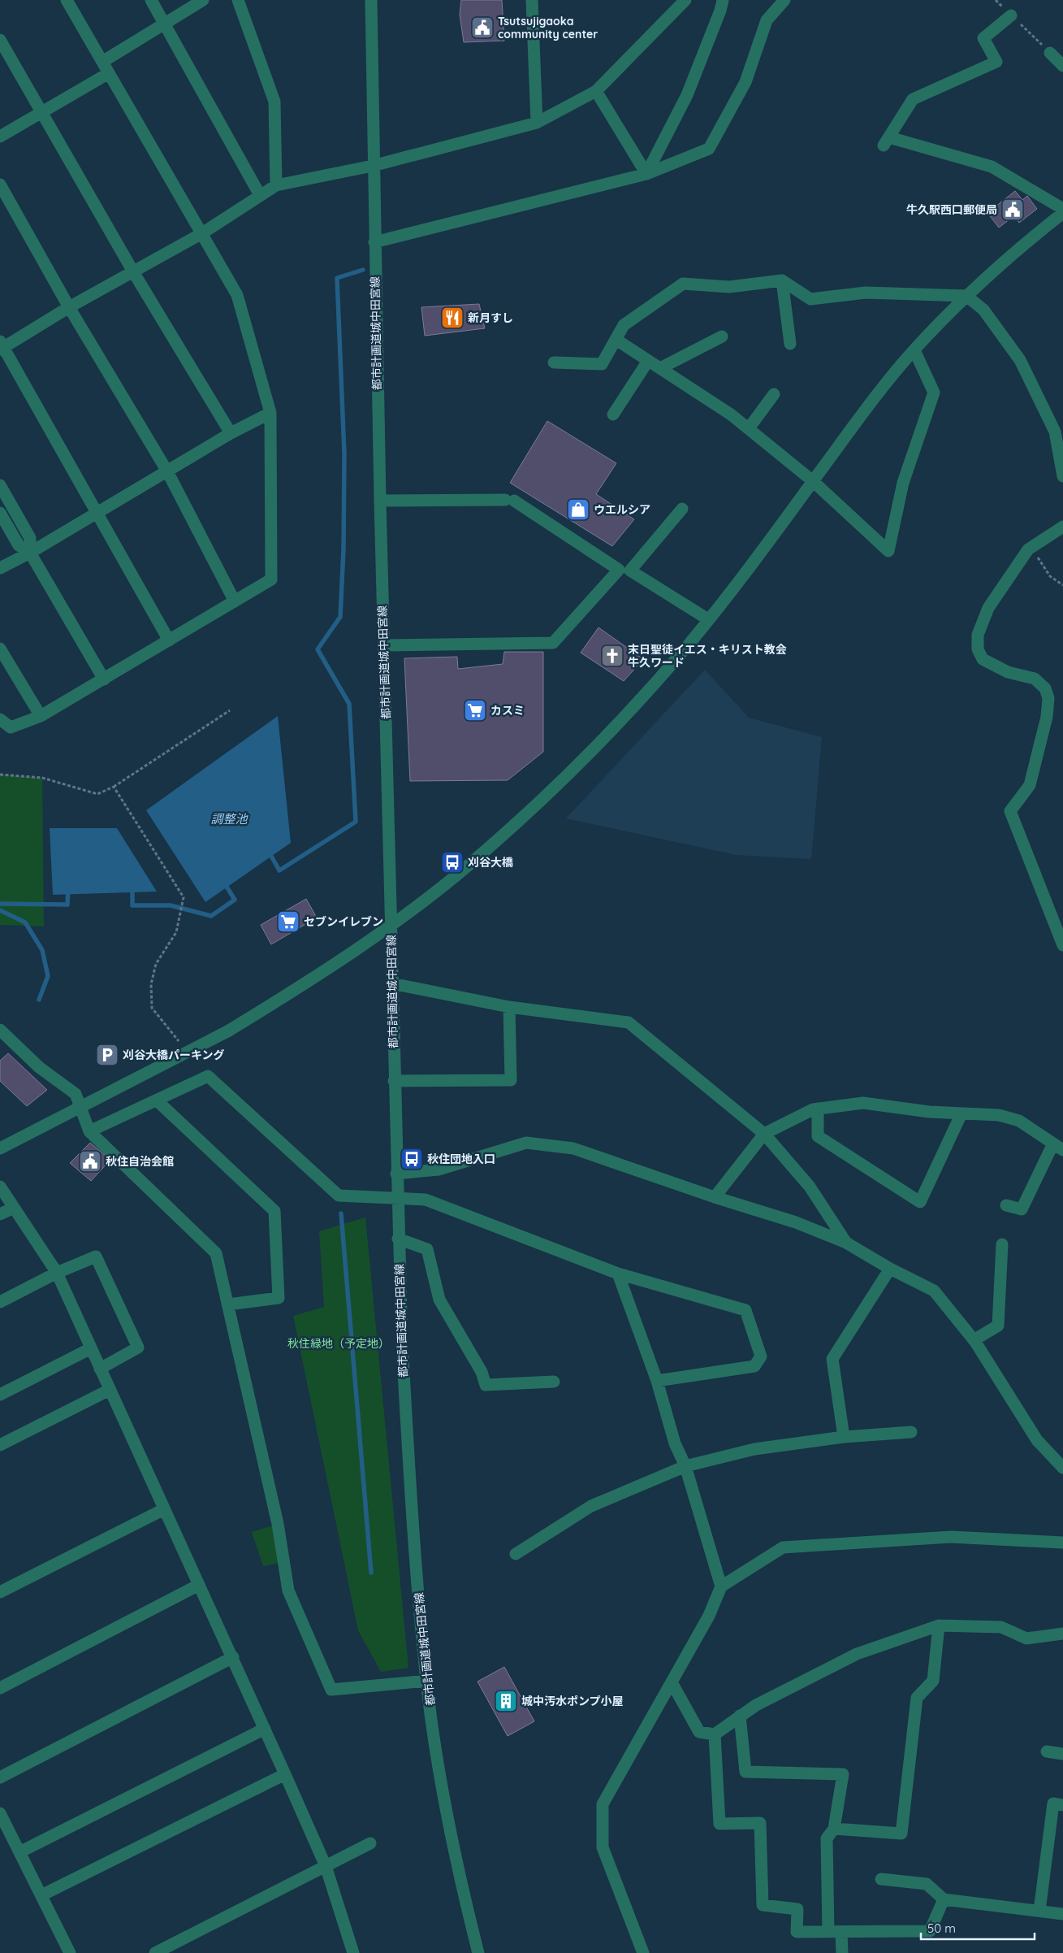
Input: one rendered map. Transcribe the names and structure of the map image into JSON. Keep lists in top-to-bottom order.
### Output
{
  "streets": {
    "street": ["都市計画道城中田宮線"]
  },
  "water": ["調整池"],
  "parks": ["秋住緑地（予定地）"],
  "places": {
    "public building": ["Tsutsujigaoka community center", "牛久駅西口郵便局", "秋住自治会館"],
    "restaurant": ["新月すし"],
    "shop": ["ウエルシア"],
    "church": ["末日聖徒イエス・キリスト教会 牛久ワード"],
    "supermarket": ["カスミ", "セブンイレブン"],
    "bus stop": ["刈谷大橋", "秋住団地入口"],
    "parking": ["刈谷大橋パーキング"],
    "building": ["城中汚水ポンプ小屋"]
  },
  "scale_bar": "50 m"
}
